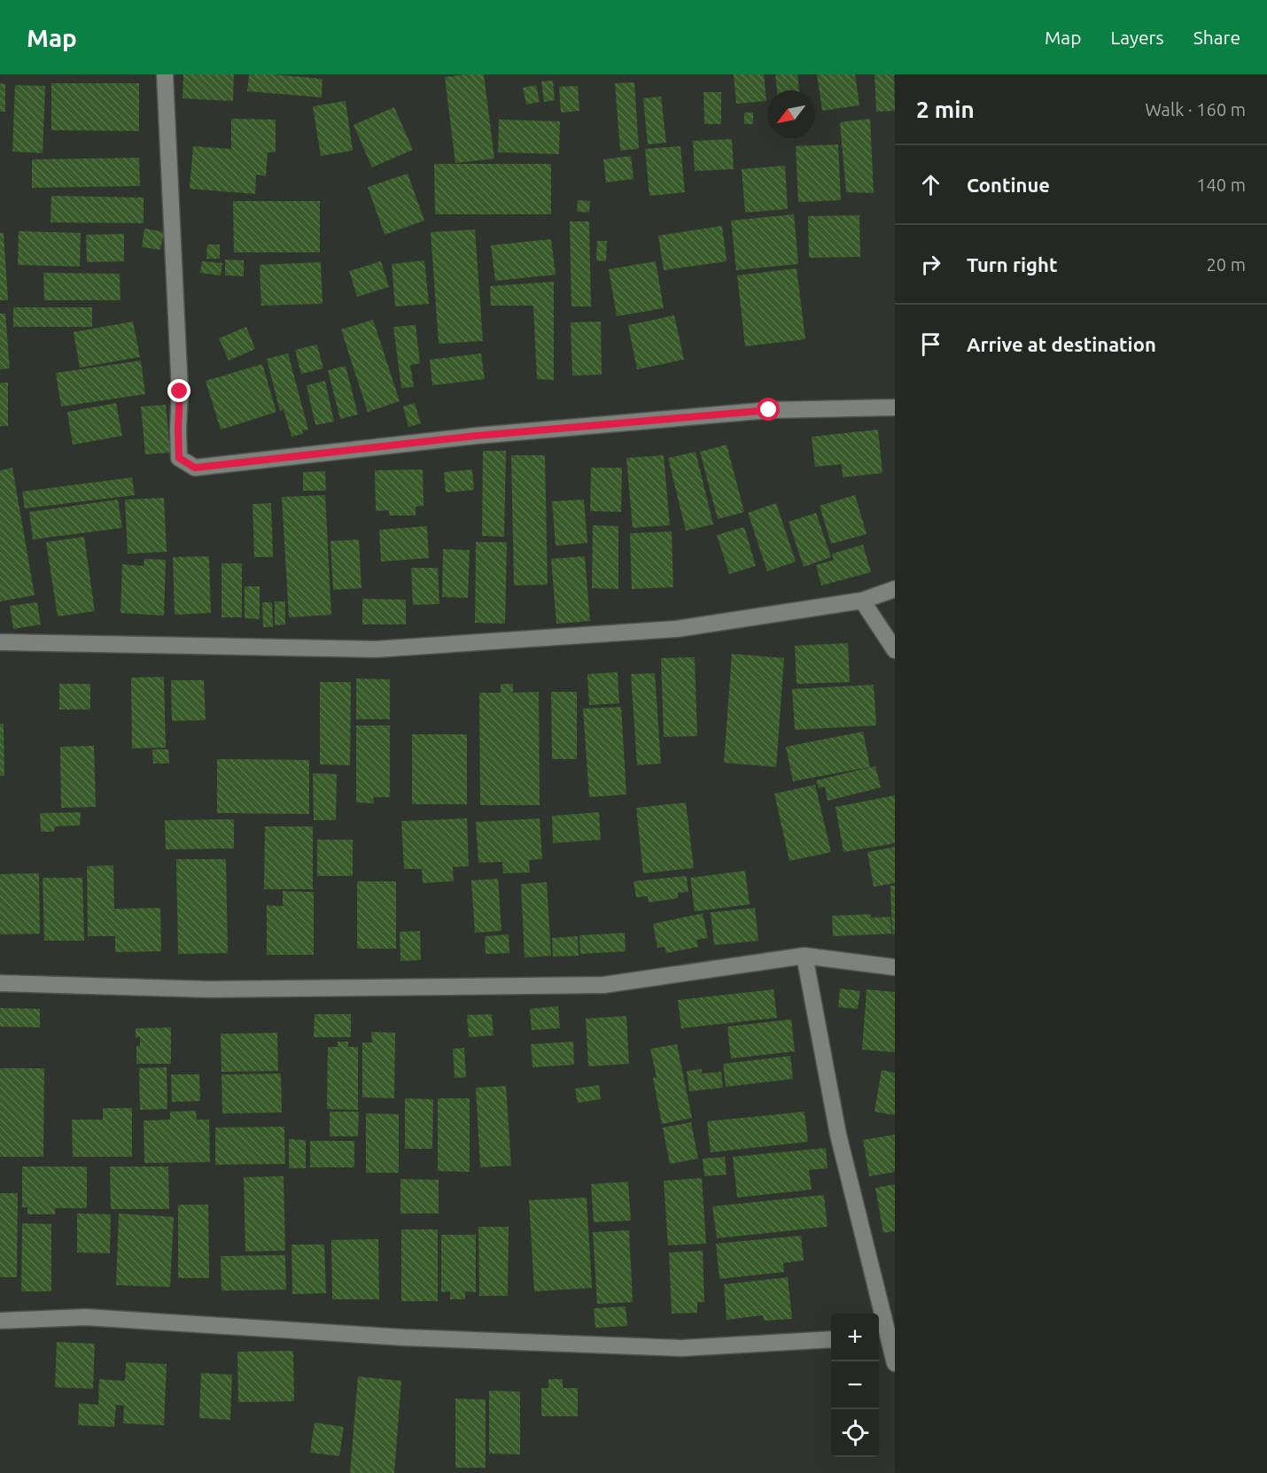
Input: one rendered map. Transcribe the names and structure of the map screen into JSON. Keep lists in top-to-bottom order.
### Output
{
  "north": "bottom left",
  "page": {
    "header": "Map",
    "nav": ["Map", "Layers", "Share"],
    "heading": ["2 min", "Walk · 160 m"],
    "list": [
      ["Continue", "140 m"],
      ["Turn right", "20 m"],
      "Arrive at destination"
    ],
    "map_buttons": ["+", "−"]
  }
}
